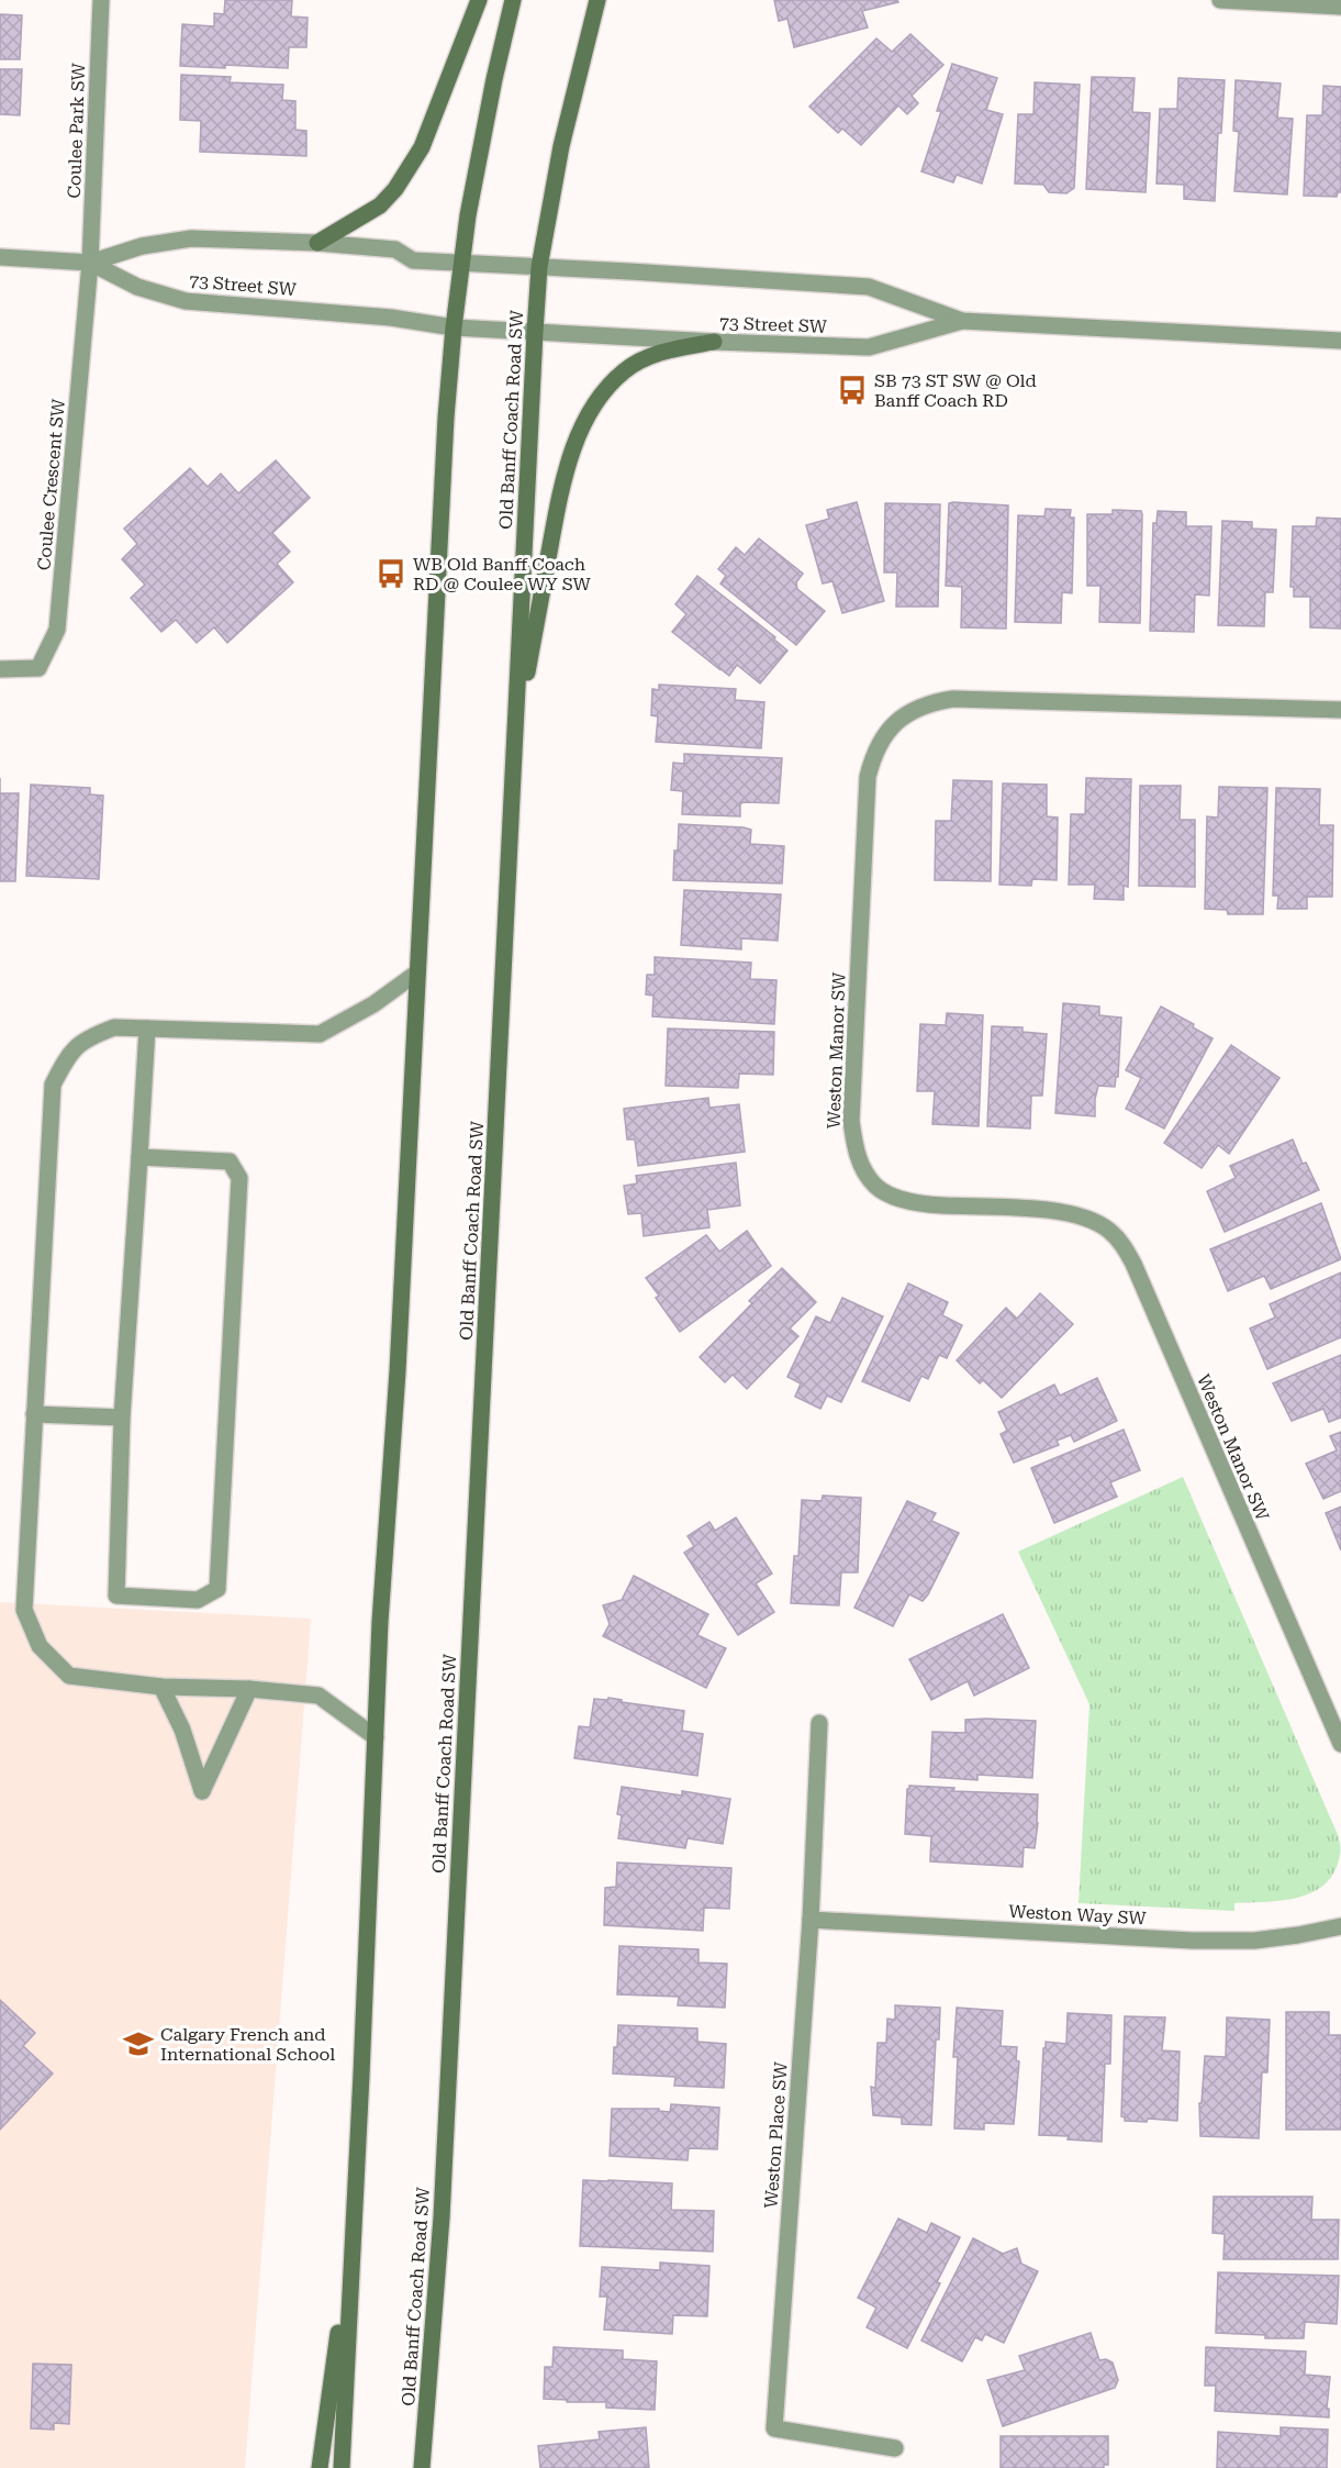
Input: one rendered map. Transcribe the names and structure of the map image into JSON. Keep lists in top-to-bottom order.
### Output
{
  "streets": {
    "main road": ["Old Banff Coach Road SW"],
    "street": [
      "Coulee Park SW",
      "73 Street SW",
      "Coulee Crescent SW",
      "Weston Manor SW",
      "Weston Way SW",
      "Weston Place SW"
    ]
  },
  "crossings": [
    ["Coulee Park SW", "73 Street SW"],
    ["Coulee Park SW", "Coulee Crescent SW"],
    ["73 Street SW", "Old Banff Coach Road SW"],
    ["73 Street SW", "Coulee Crescent SW"],
    ["Weston Way SW", "Weston Place SW"]
  ],
  "places": {
    "bus stop": ["SB 73 ST SW @ Old Banff Coach RD", "WB Old Banff Coach RD @ Coulee WY SW"],
    "school or university": ["Calgary French and International School"]
  }
}
